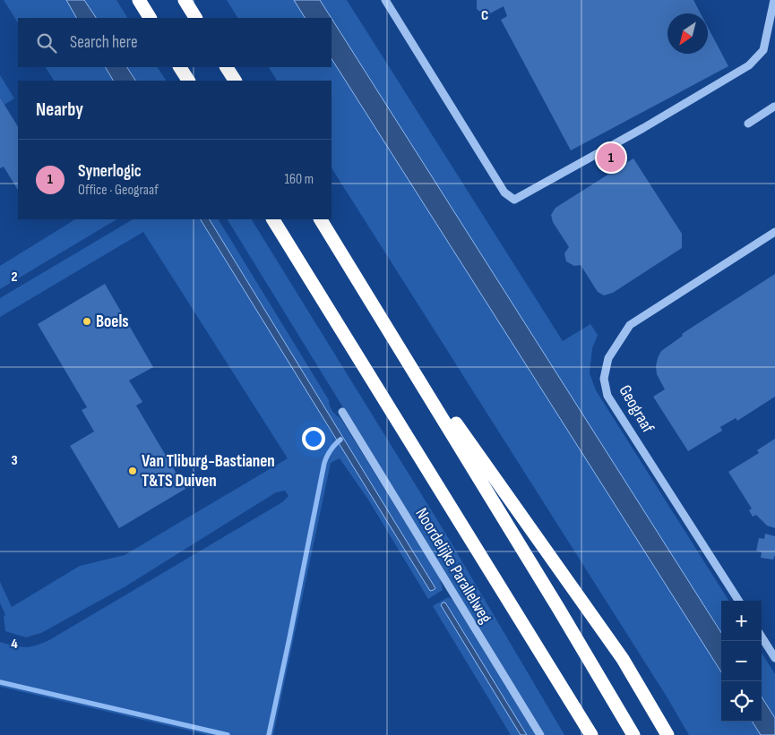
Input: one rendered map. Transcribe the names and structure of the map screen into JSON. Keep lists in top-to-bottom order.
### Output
{
  "streets": {
    "street": ["Geograaf", "Noordelijke Parallelweg"]
  },
  "places": ["Boels", "Van Tliburg-Bastianen T&TS Duiven"],
  "north": "bottom left",
  "page": {
    "search": "Search here",
    "heading": "Nearby",
    "list": [
      {
        "mark": "1",
        "name": "Synerlogic",
        "note": "Office · Geograaf",
        "value": "160 m"
      }
    ],
    "pins": "1",
    "map_buttons": ["+", "−"]
  },
  "grid": {
    "columns": ["C"],
    "rows": ["2", "3", "4"]
  }
}
